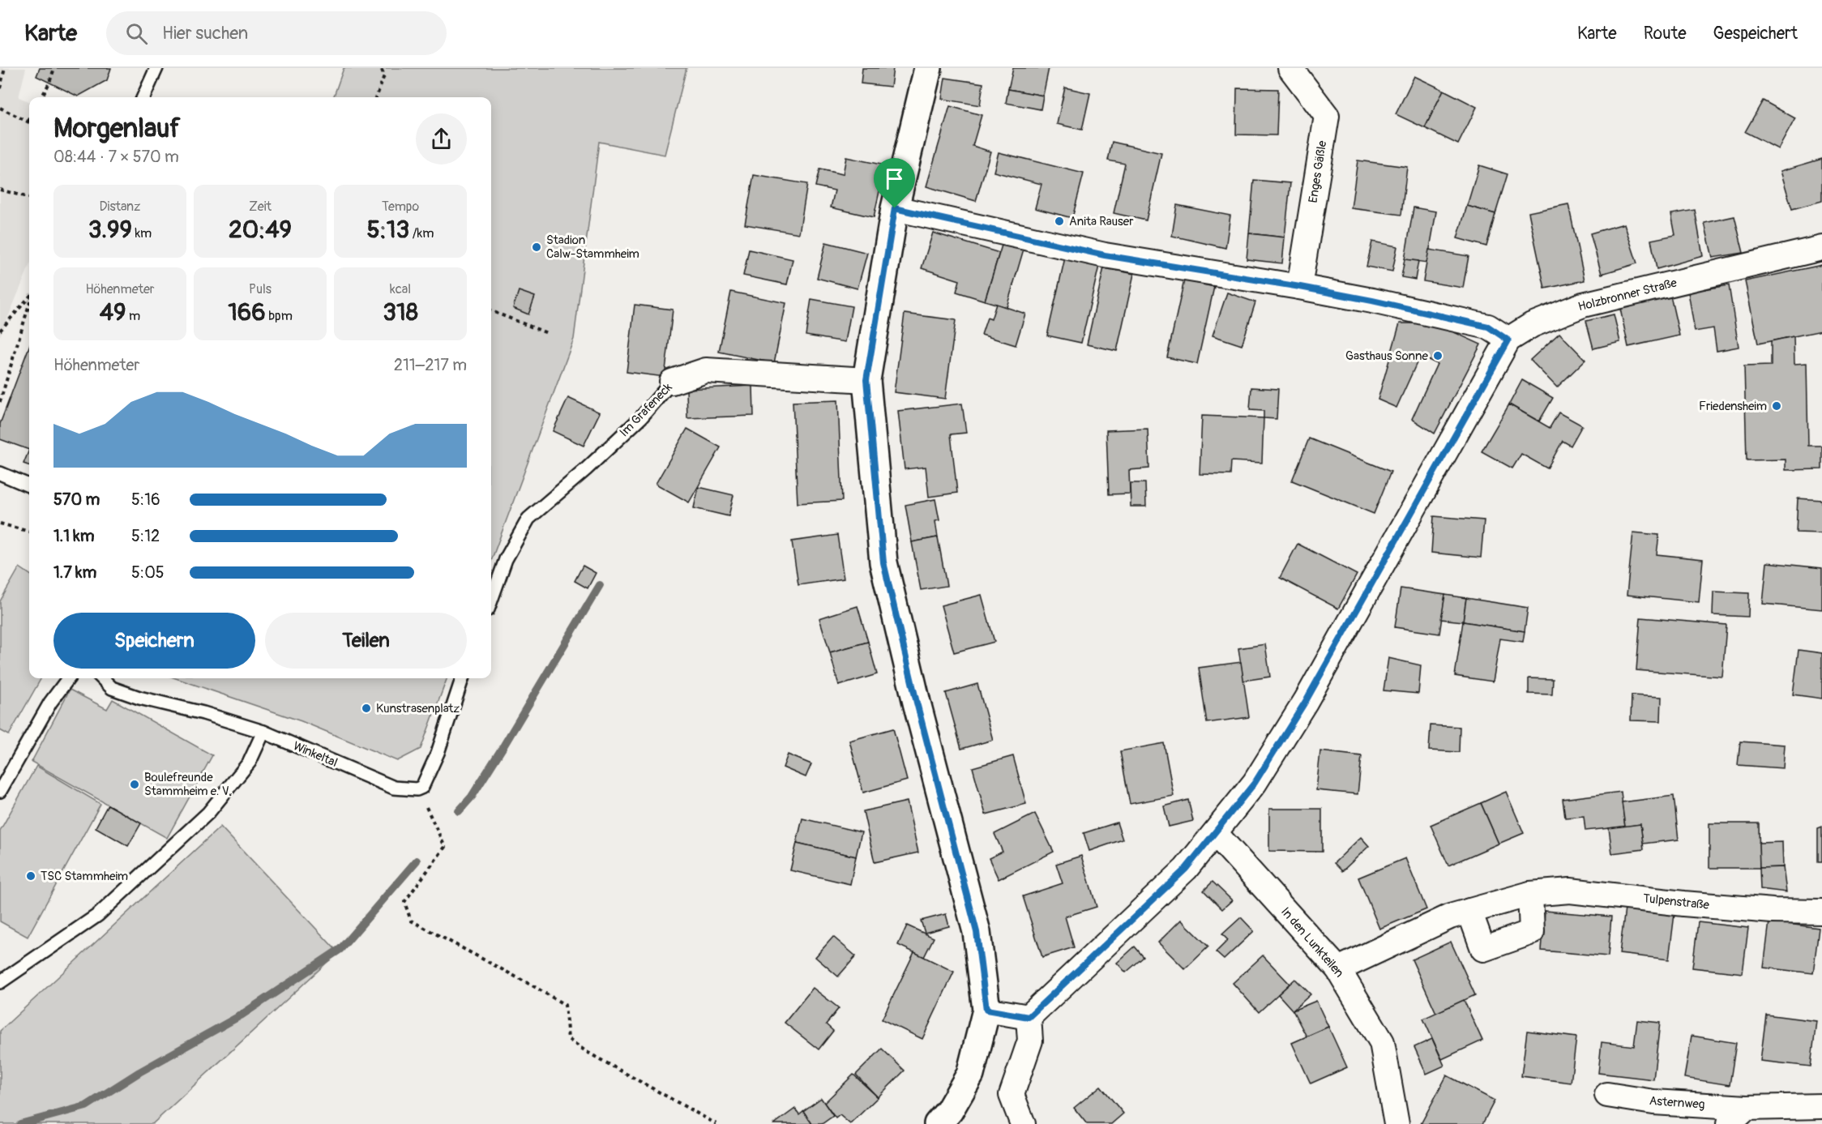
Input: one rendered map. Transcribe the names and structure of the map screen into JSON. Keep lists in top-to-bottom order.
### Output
{
  "streets": {
    "street": [
      "Enges Gäßle",
      "Holzbronner Straße",
      "Im Grafeneck",
      "Tulpenstraße",
      "In den Lunkteilen",
      "Asternweg"
    ],
    "lane": ["Winkeltal"]
  },
  "crossings": [
    ["Holzbronner Straße", "In den Lunkteilen"],
    ["Tulpenstraße", "In den Lunkteilen"]
  ],
  "places": [
    "Anita Rauser",
    "Stadion Calw-Stammheim",
    "Gasthaus Sonne",
    "Friedensheim",
    "Kunstrasenplatz",
    "Boulefreunde Stammheim e. V.",
    "TSC Stammheim"
  ],
  "page": {
    "header": "Karte",
    "search": "Hier suchen",
    "nav": ["Karte", "Route", "Gespeichert"],
    "heading": ["Morgenlauf", "08:44 · 7 × 570 m"],
    "stats": [
      ["Distanz", "3.99 km"],
      ["Zeit", "20:49"],
      ["Tempo", "5:13 /km"],
      ["Höhenmeter", "49 m"],
      ["Puls", "166 bpm"],
      ["kcal", "318"]
    ],
    "chart": ["Höhenmeter", "211–217 m"],
    "list": [
      {
        "name": "570 m",
        "note": "5:16"
      },
      {
        "name": "1.1 km",
        "note": "5:12"
      },
      {
        "name": "1.7 km",
        "note": "5:05"
      }
    ],
    "buttons": ["Speichern", "Teilen"]
  }
}
